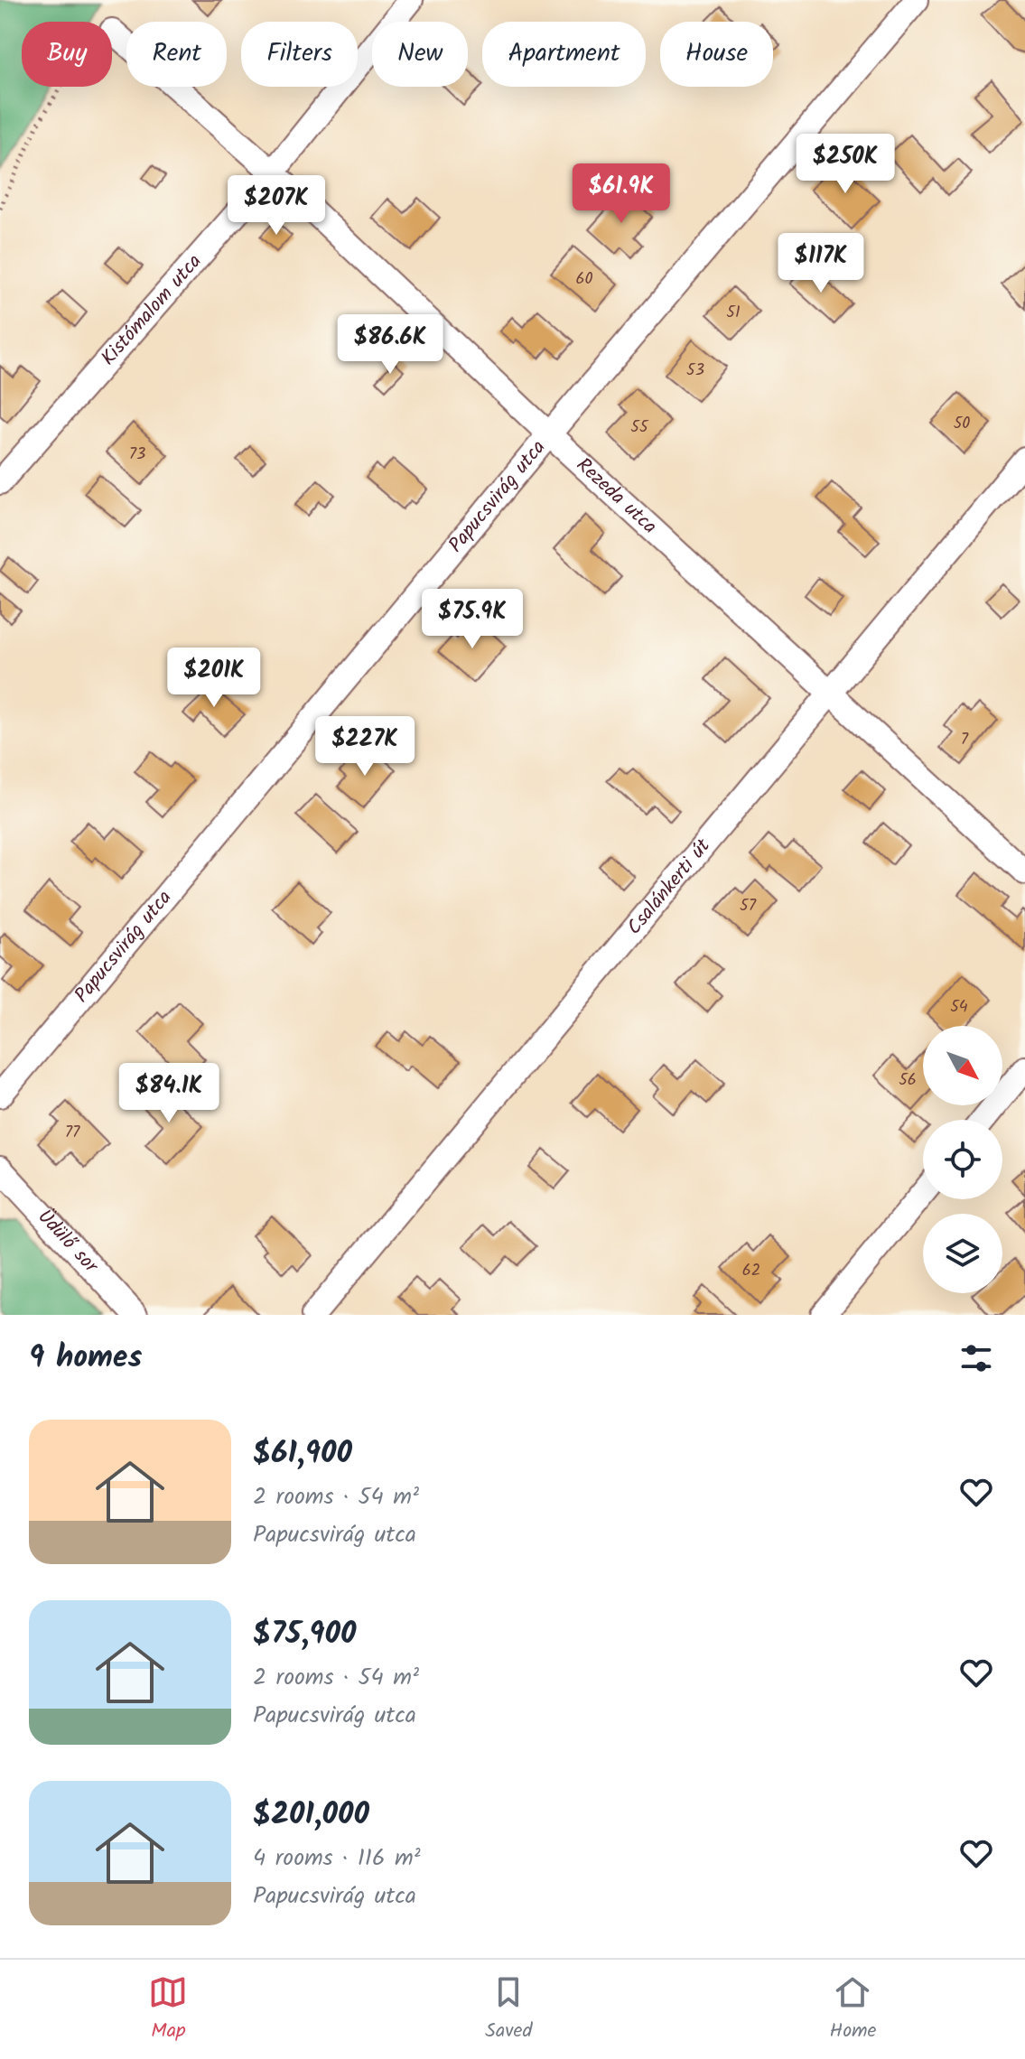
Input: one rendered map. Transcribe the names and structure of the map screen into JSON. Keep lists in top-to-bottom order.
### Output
{
  "streets": {
    "street": [
      "Kistómalom utca",
      "Papucsvirág utca",
      "Rezeda utca",
      "Csalánkerti út",
      "Üdülő sor"
    ]
  },
  "crossings": [
    ["Kistómalom utca", "Rezeda utca"],
    ["Papucsvirág utca", "Rezeda utca"],
    ["Rezeda utca", "Csalánkerti út"]
  ],
  "house_numbers": [
    "60",
    "51",
    "53",
    "50",
    "55",
    "73",
    "7",
    "57",
    "54",
    "56",
    "77",
    "62"
  ],
  "north": "bottom right",
  "page": {
    "chip": [
      "Buy",
      "Rent",
      "Filters",
      "New",
      "Apartment",
      "House"
    ],
    "price": [
      "$250K",
      "$61.9K",
      "$207K",
      "$117K",
      "$86.6K",
      "$75.9K",
      "$201K",
      "$227K",
      "$84.1K"
    ],
    "heading": "9 homes",
    "list": [
      {
        "name": "$61,900",
        "note": "2 rooms · 54 m² · Papucsvirág utca"
      },
      {
        "name": "$75,900",
        "note": "2 rooms · 54 m² · Papucsvirág utca"
      },
      {
        "name": "$201,000",
        "note": "4 rooms · 116 m² · Papucsvirág utca"
      }
    ],
    "tabs": ["Map", "Saved", "Home"]
  }
}
